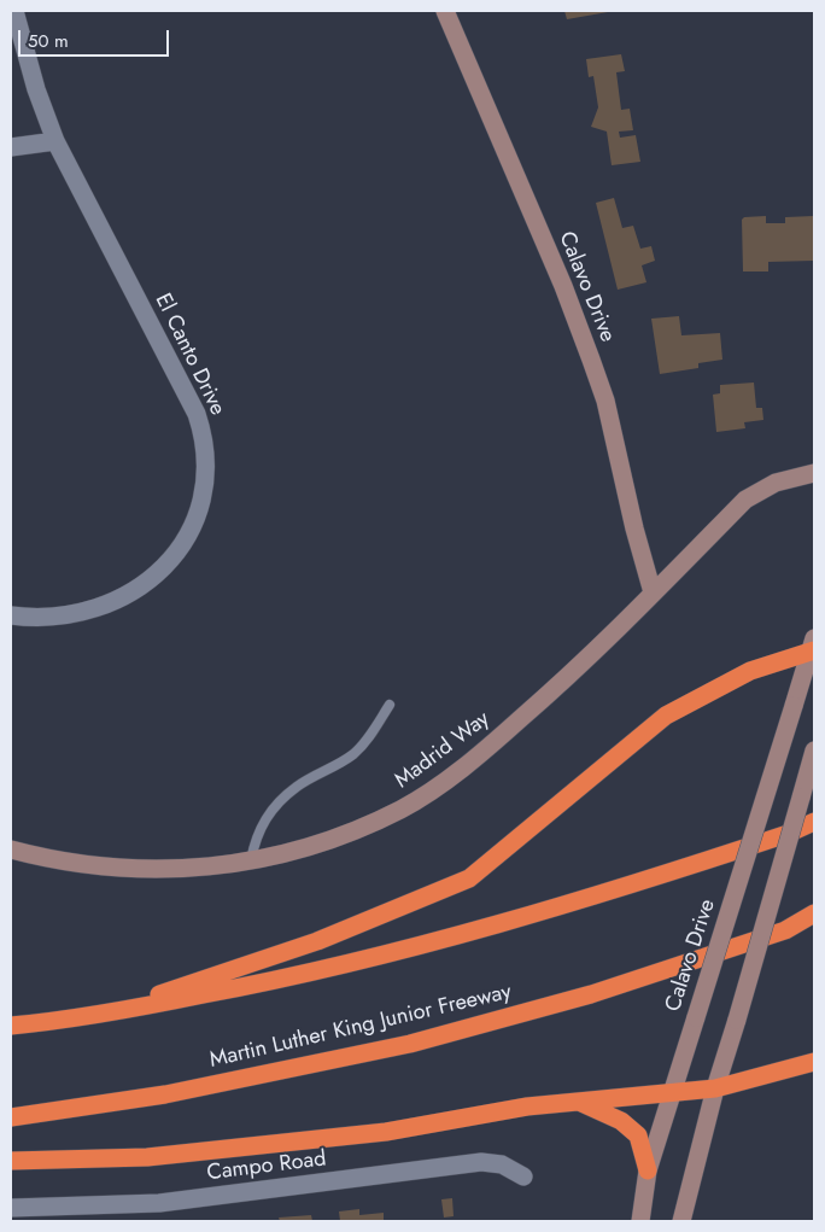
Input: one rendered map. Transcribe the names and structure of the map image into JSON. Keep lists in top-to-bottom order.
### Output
{
  "streets": {
    "highway": ["Martin Luther King Junior Freeway"],
    "street": [
      "Calavo Drive",
      "El Canto Drive",
      "Madrid Way",
      "Campo Road"
    ]
  },
  "crossings": [
    ["Calavo Drive", "Madrid Way"]
  ],
  "scale_bar": "50 m"
}
